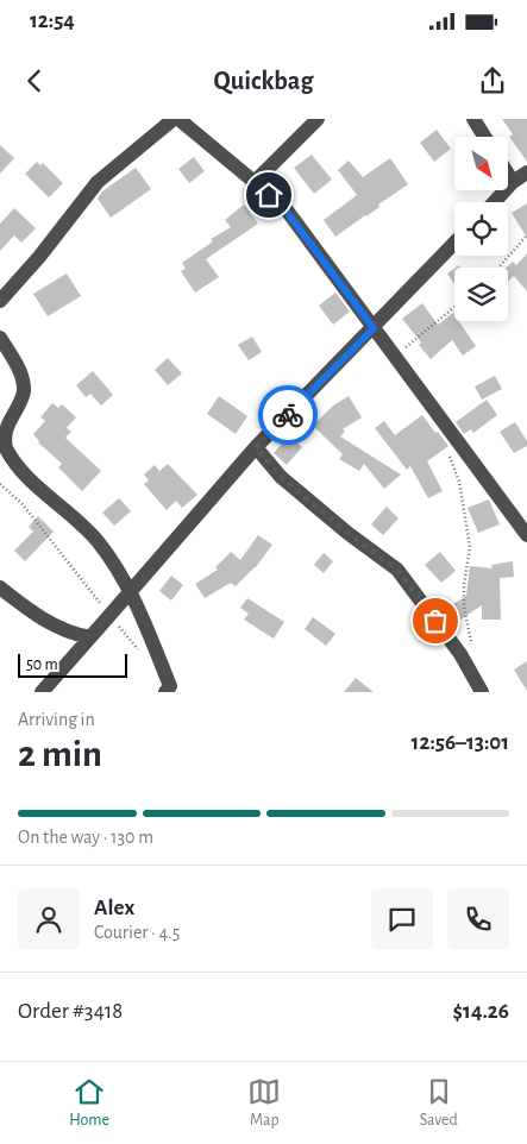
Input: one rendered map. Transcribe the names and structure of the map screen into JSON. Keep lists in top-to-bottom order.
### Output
{
  "scale_bar": "50 m",
  "north": "bottom right",
  "page": {
    "status": "12:54",
    "header": "Quickbag",
    "scale": "50 m",
    "heading": ["2 min", "Arriving in", "12:56–13:01"],
    "panel": [
      "Alex",
      "Courier · 4.5",
      "Order #3418",
      "$14.26"
    ],
    "bar": "On the way · 130 m",
    "tabs": ["Home", "Map", "Saved"]
  }
}
